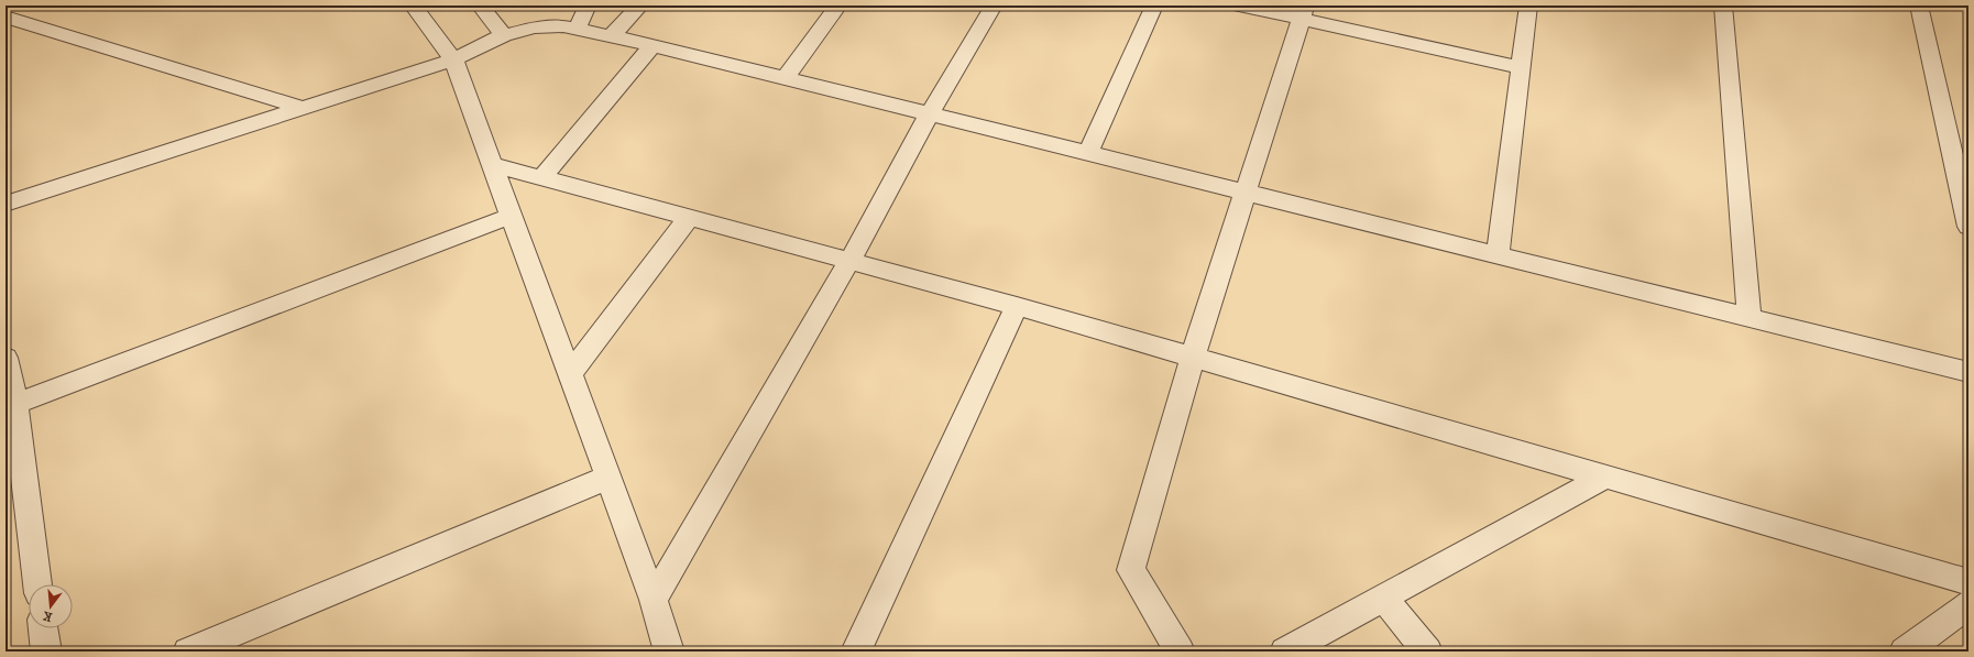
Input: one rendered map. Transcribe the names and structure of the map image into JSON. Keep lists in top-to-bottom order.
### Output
{
  "north": "bottom"
}
